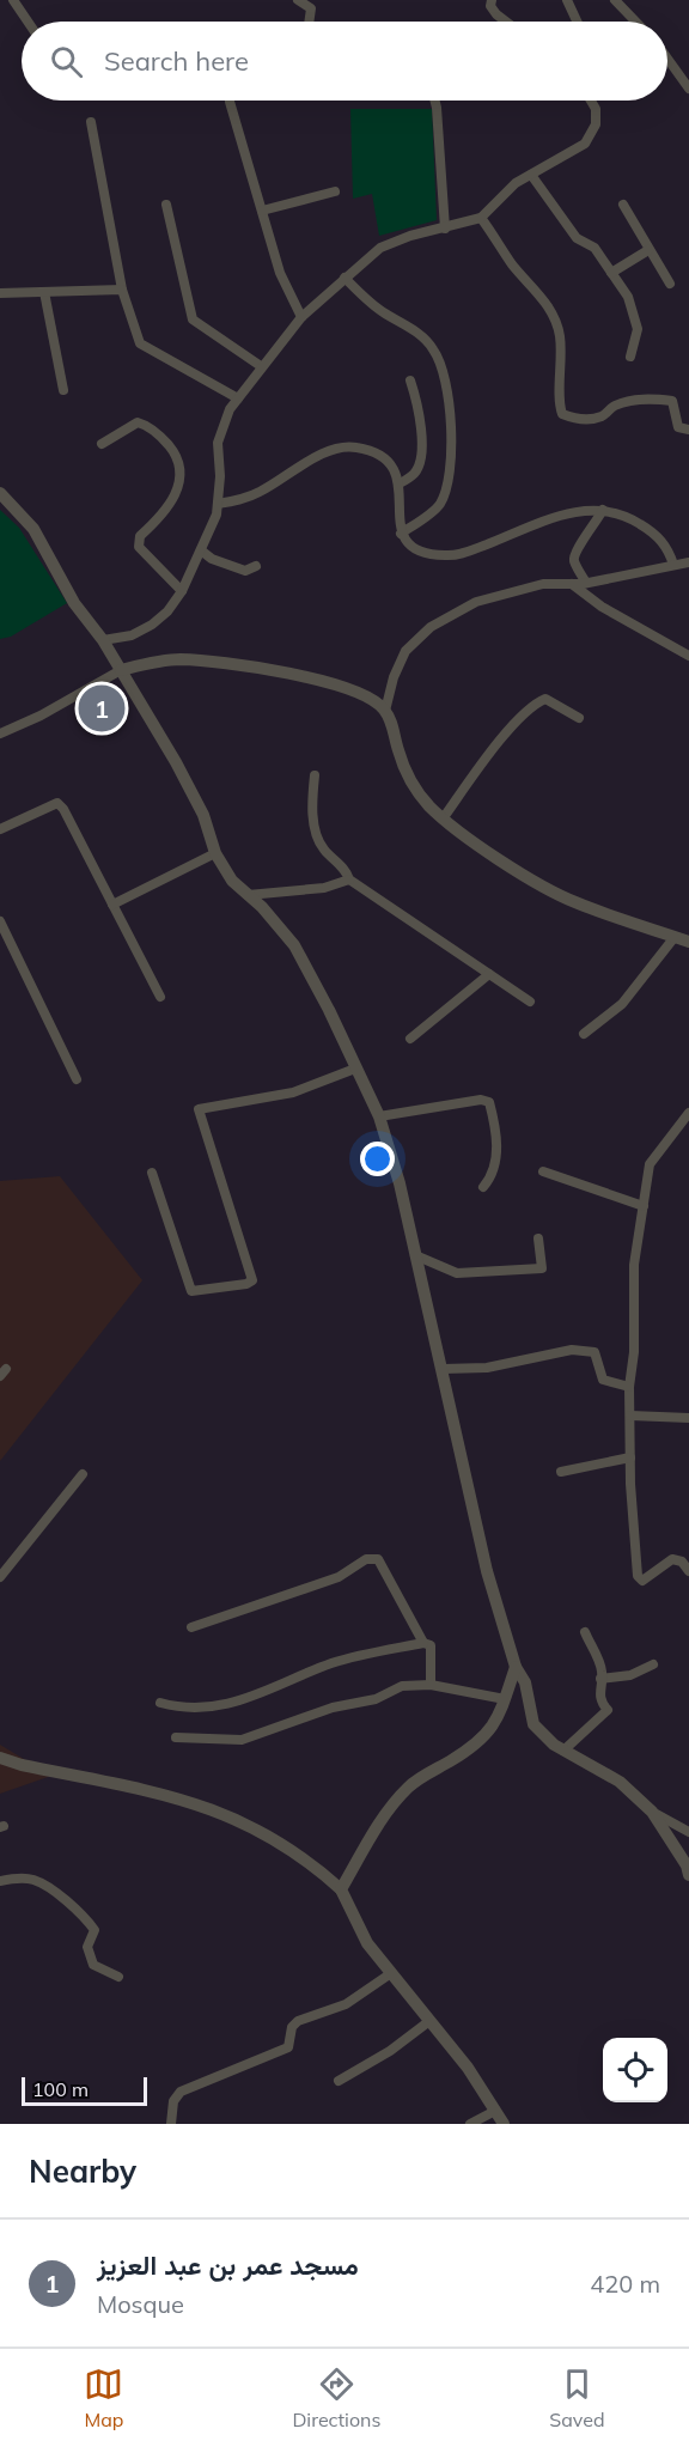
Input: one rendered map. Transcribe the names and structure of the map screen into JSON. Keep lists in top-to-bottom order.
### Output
{
  "scale_bar": "100 m",
  "page": {
    "search": "Search here",
    "pins": "1",
    "scale": "100 m",
    "heading": "Nearby",
    "list": [
      {
        "mark": "1",
        "name": "مسجد عمر بن عبد العزيز",
        "note": "Mosque",
        "value": "420 m"
      }
    ],
    "nav": ["Map", "Directions", "Saved"]
  }
}
